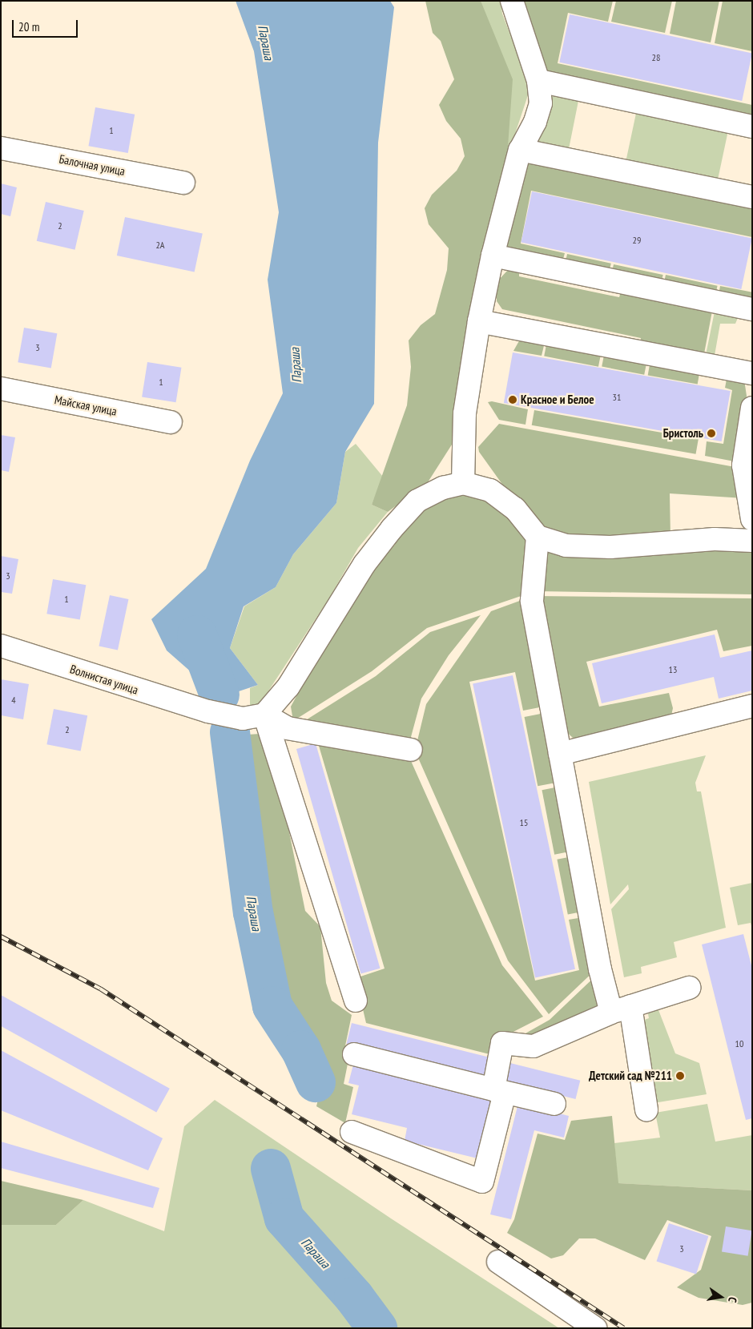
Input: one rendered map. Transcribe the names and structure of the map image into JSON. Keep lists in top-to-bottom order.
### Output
{
  "streets": {
    "street": ["Балочная улица", "Майская улица", "Волнистая улица"]
  },
  "water": ["Параша"],
  "places": ["Красное и Белое", "Бристоль", "Детский сад №211"],
  "house_numbers": [
    "28",
    "1",
    "2",
    "29",
    "2А",
    "3",
    "1",
    "31",
    "3",
    "1",
    "13",
    "4",
    "2",
    "15",
    "10",
    "3"
  ],
  "scale_bar": "20 m",
  "north": "right"
}
